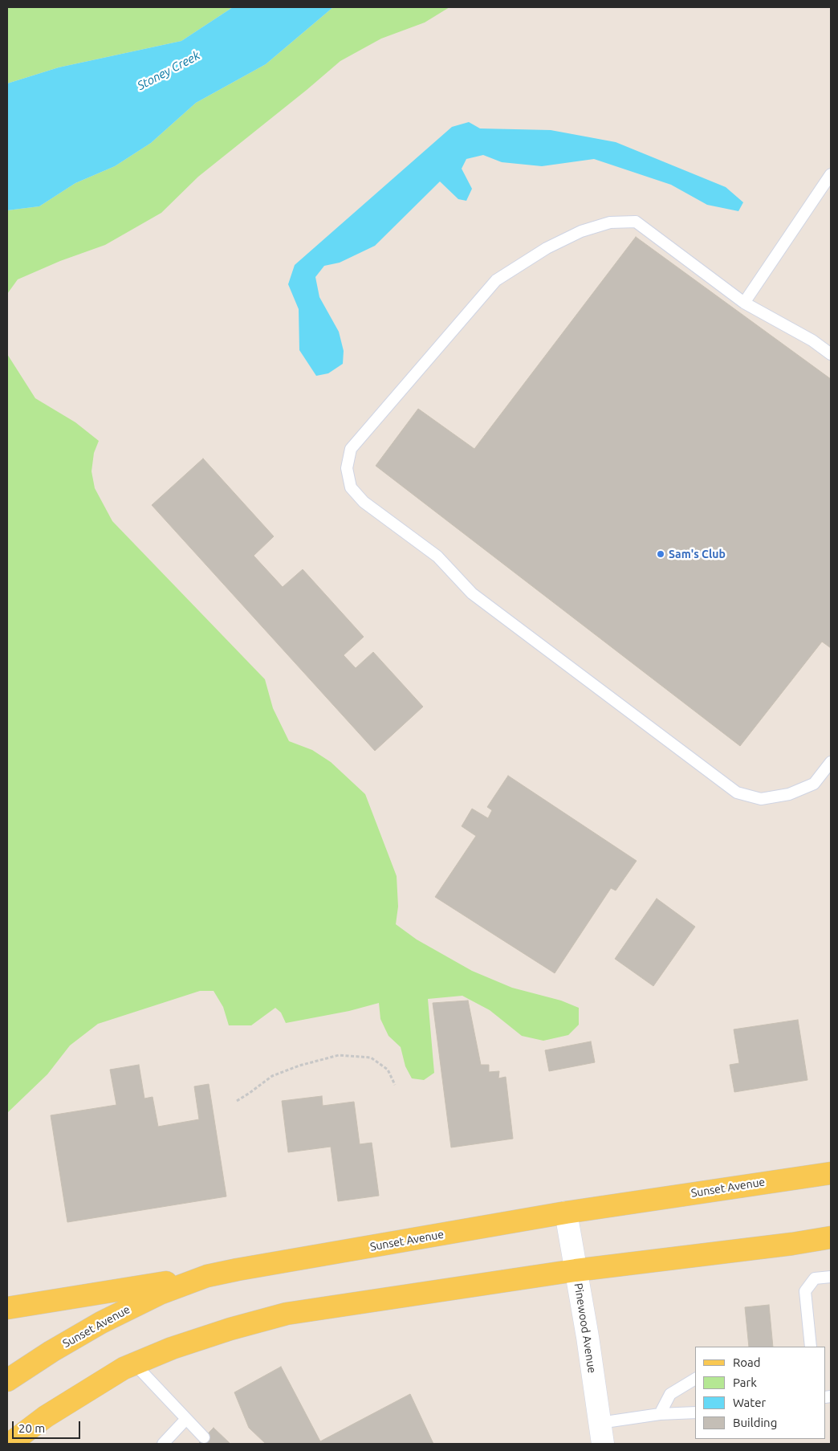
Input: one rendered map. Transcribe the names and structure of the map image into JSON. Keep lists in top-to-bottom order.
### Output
{
  "streets": {
    "main road": ["Sunset Avenue"],
    "street": ["Pinewood Avenue"]
  },
  "crossings": [
    ["Sunset Avenue", "Pinewood Avenue"]
  ],
  "water": ["Stoney Creek"],
  "places": ["Sam's Club"],
  "legend": [
    "Road",
    "Park",
    "Water",
    "Building"
  ],
  "scale_bar": "20 m"
}
